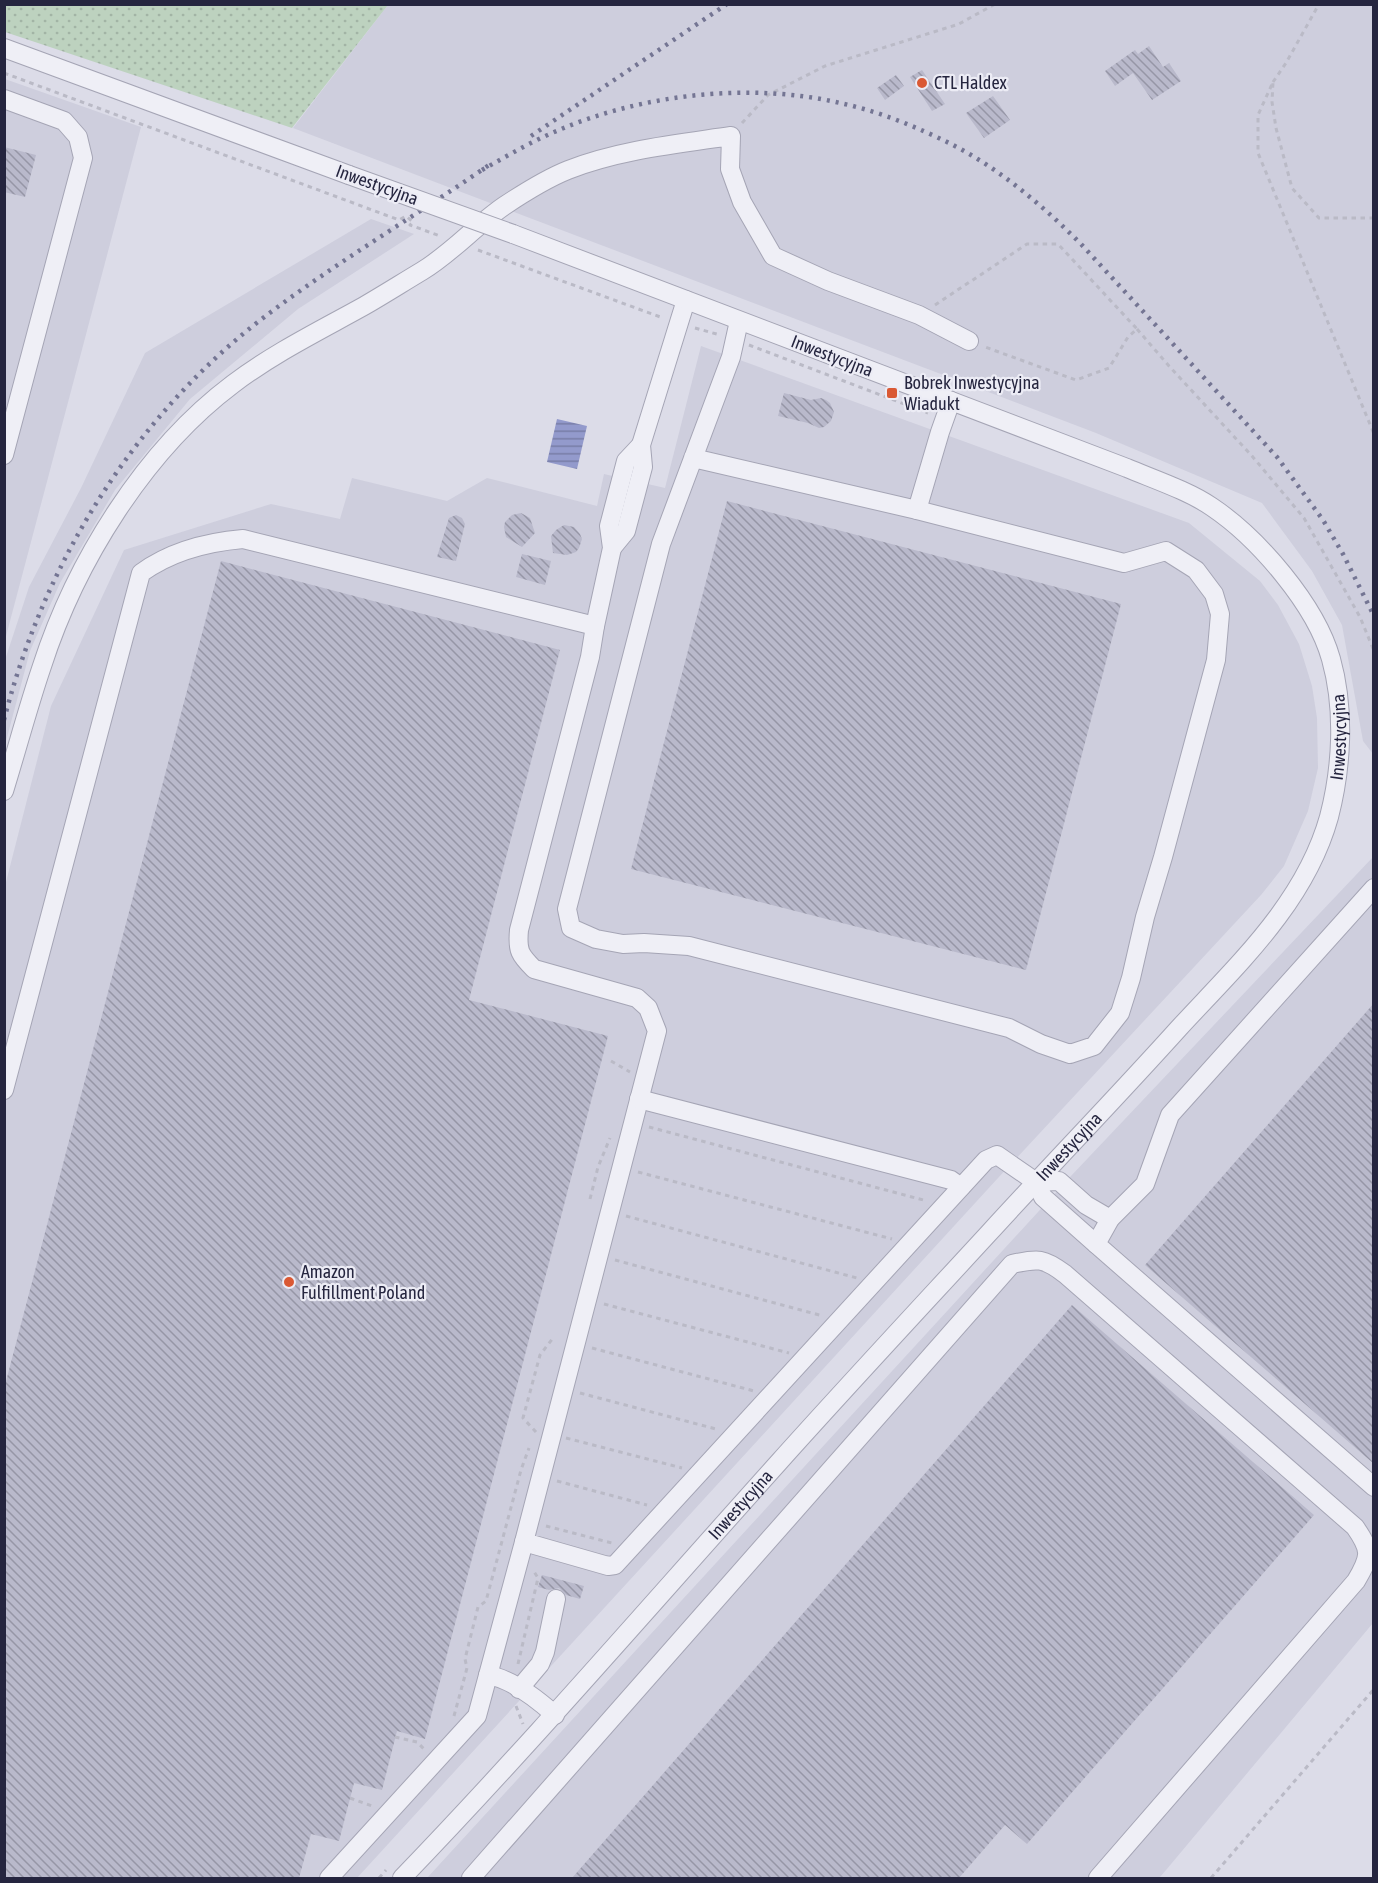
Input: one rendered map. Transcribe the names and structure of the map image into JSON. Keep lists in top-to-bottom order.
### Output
{
  "streets": {
    "street": ["Inwestycyjna"]
  },
  "places": {
    "other": ["CTL Haldex", "Amazon Fulfillment Poland"],
    "transit": ["Bobrek Inwestycyjna Wiadukt"]
  }
}
